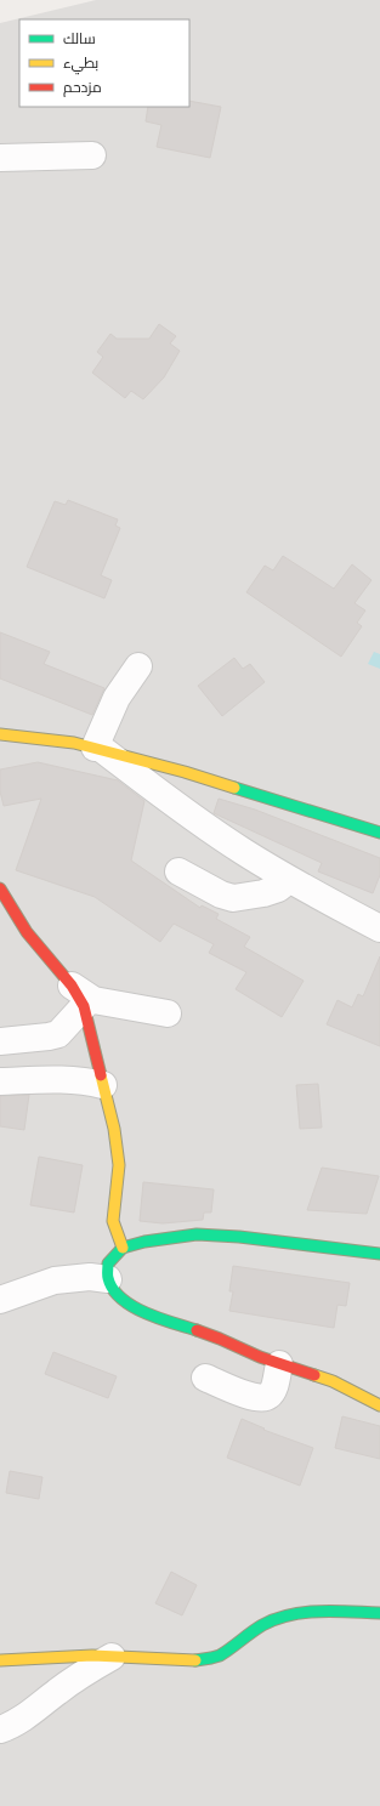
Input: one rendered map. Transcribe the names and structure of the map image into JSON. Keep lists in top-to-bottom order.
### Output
{
  "legend": ["سالك", "بطيء", "مزدحم"]
}
